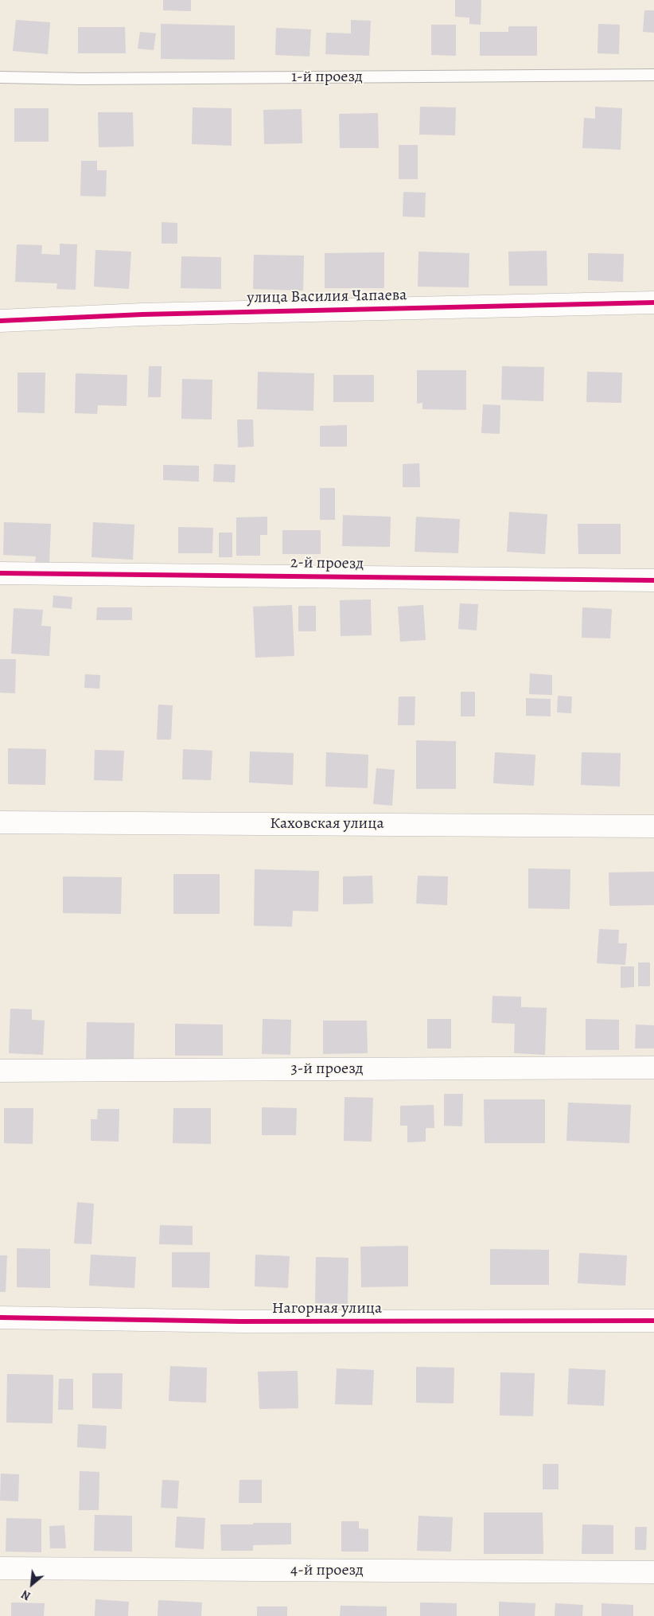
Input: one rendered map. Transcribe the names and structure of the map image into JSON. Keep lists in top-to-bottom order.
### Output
{
  "streets": {
    "street": [
      "улица Василия Чапаева",
      "2-й проезд",
      "Каховская улица",
      "3-й проезд",
      "Нагорная улица",
      "4-й проезд"
    ],
    "lane": ["1-й проезд"]
  },
  "north": "bottom left"
}
